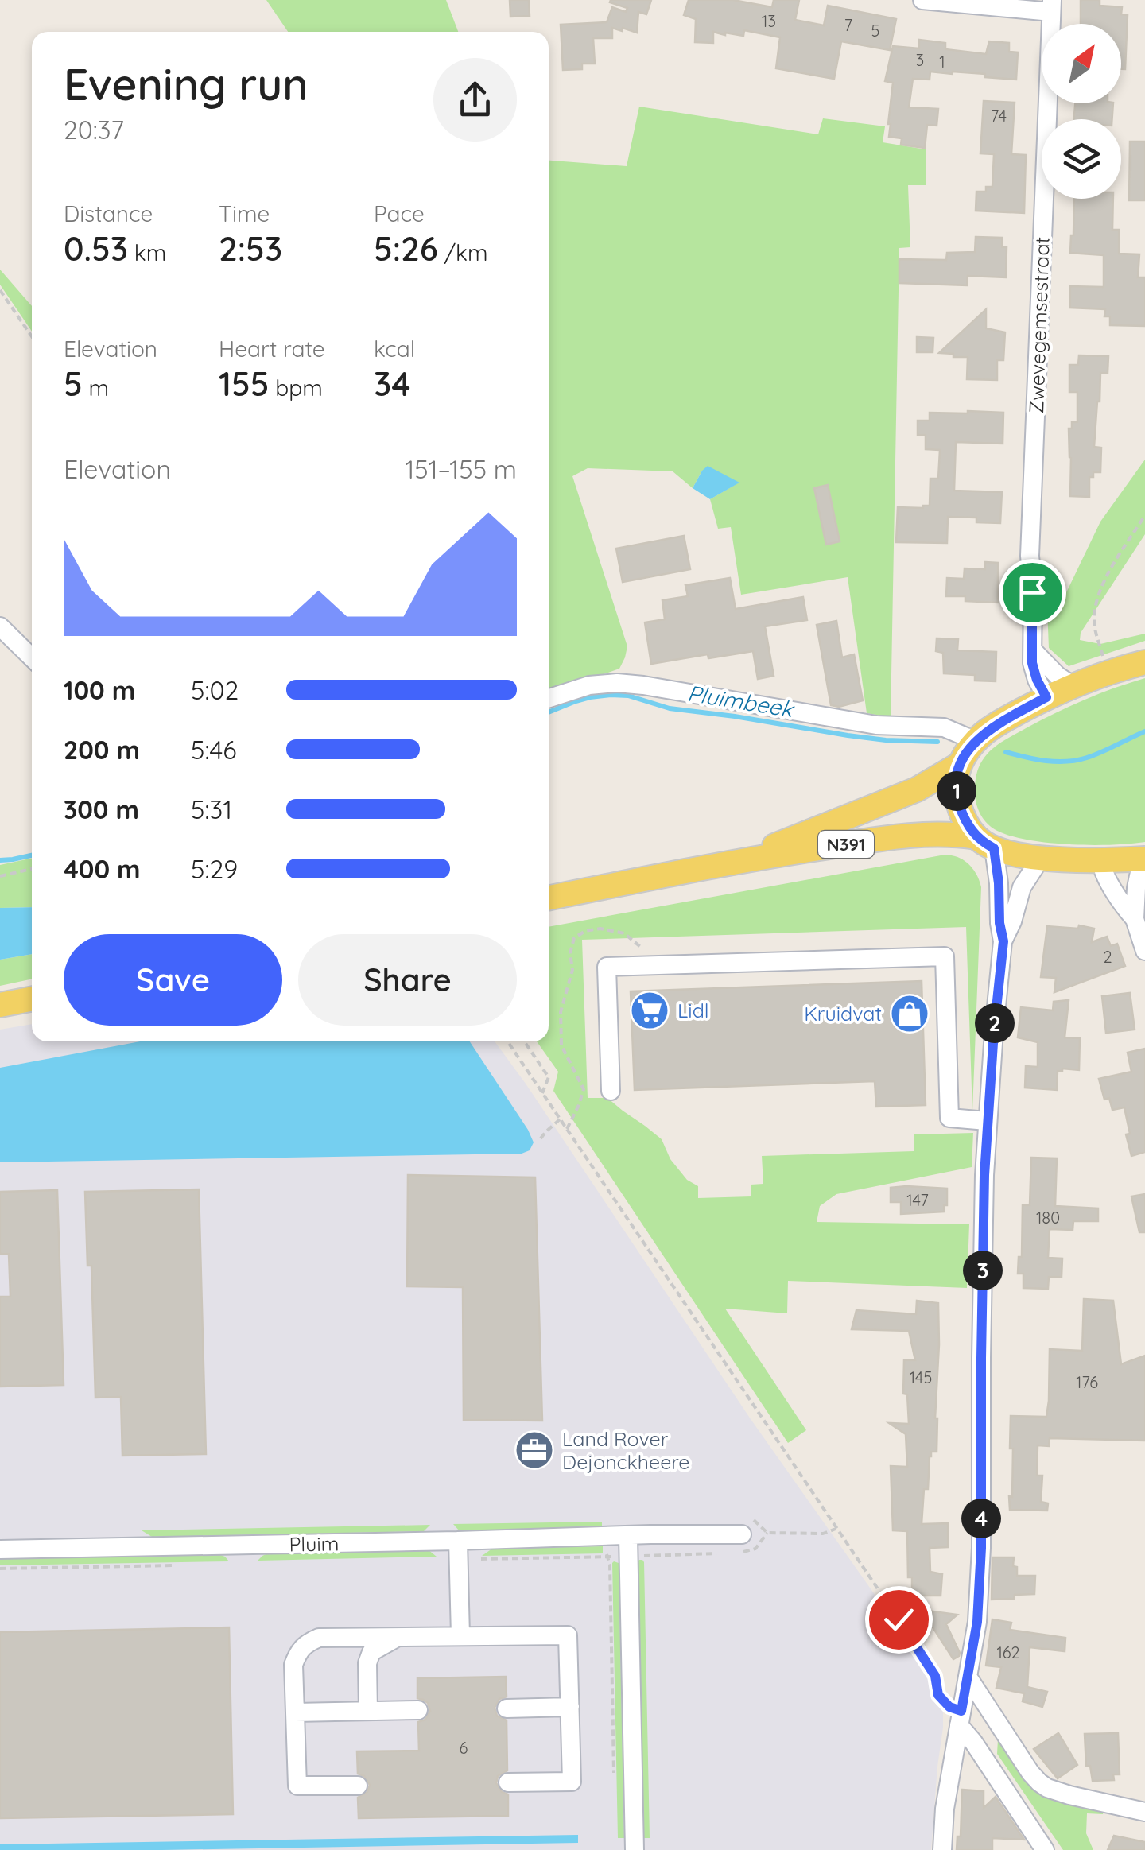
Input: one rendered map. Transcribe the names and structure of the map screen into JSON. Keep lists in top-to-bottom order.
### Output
{
  "streets": {
    "main road": ["N391"],
    "street": ["Zwevegemsestraat", "Pluim"]
  },
  "crossings": [
    ["Zwevegemsestraat", "N391"]
  ],
  "water": ["Pluimbeek"],
  "places": {
    "supermarket": ["Lidl"],
    "shop": ["Kruidvat"],
    "office": ["Land Rover Dejonckheere"]
  },
  "house_numbers": [
    "13",
    "7",
    "5",
    "3",
    "1",
    "74",
    "2",
    "147",
    "180",
    "145",
    "176",
    "162",
    "6"
  ],
  "north": "top right",
  "page": {
    "heading": ["Evening run", "20:37"],
    "stats": [
      ["Distance", "0.53 km"],
      ["Time", "2:53"],
      ["Pace", "5:26 /km"],
      ["Elevation", "5 m"],
      ["Heart rate", "155 bpm"],
      ["kcal", "34"]
    ],
    "chart": ["Elevation", "151–155 m"],
    "list": [
      {
        "name": "100 m",
        "note": "5:02"
      },
      {
        "name": "200 m",
        "note": "5:46"
      },
      {
        "name": "300 m",
        "note": "5:31"
      },
      {
        "name": "400 m",
        "note": "5:29"
      }
    ],
    "pins": [
      "1",
      "2",
      "3",
      "4"
    ],
    "buttons": ["Save", "Share"]
  }
}
